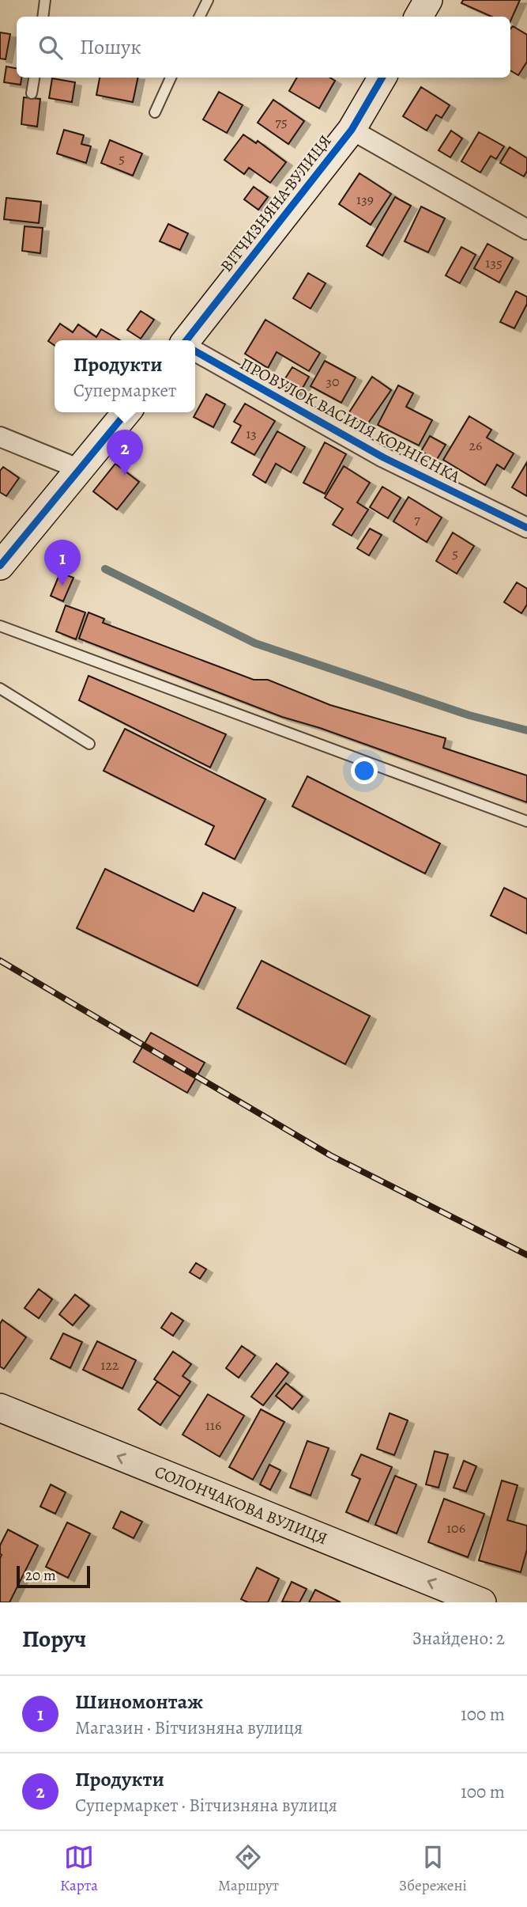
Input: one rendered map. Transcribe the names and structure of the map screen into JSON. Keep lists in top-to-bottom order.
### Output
{
  "streets": {
    "street": ["ВІТЧИЗНЯНА ВУЛИЦЯ", "ПРОВУЛОК ВАСИЛЯ КОРНІЄНКА", "СОЛОНЧАКОВА ВУЛИЦЯ"]
  },
  "one_way": ["СОЛОНЧАКОВА ВУЛИЦЯ"],
  "house_numbers": [
    "75",
    "5",
    "139",
    "135",
    "30",
    "13",
    "26",
    "7",
    "5",
    "122",
    "116",
    "106"
  ],
  "scale_bar": "20 m",
  "page": {
    "search": "Пошук",
    "popup": ["Продукти", "Супермаркет"],
    "pins": ["2", "1"],
    "scale": "20 m",
    "heading": ["Поруч", "Знайдено: 2"],
    "list": [
      {
        "mark": "1",
        "name": "Шиномонтаж",
        "note": "Магазин · Вітчизняна вулиця",
        "value": "100 m"
      },
      {
        "mark": "2",
        "name": "Продукти",
        "note": "Супермаркет · Вітчизняна вулиця",
        "value": "100 m"
      }
    ],
    "nav": ["Карта", "Маршрут", "Збережені"]
  }
}
